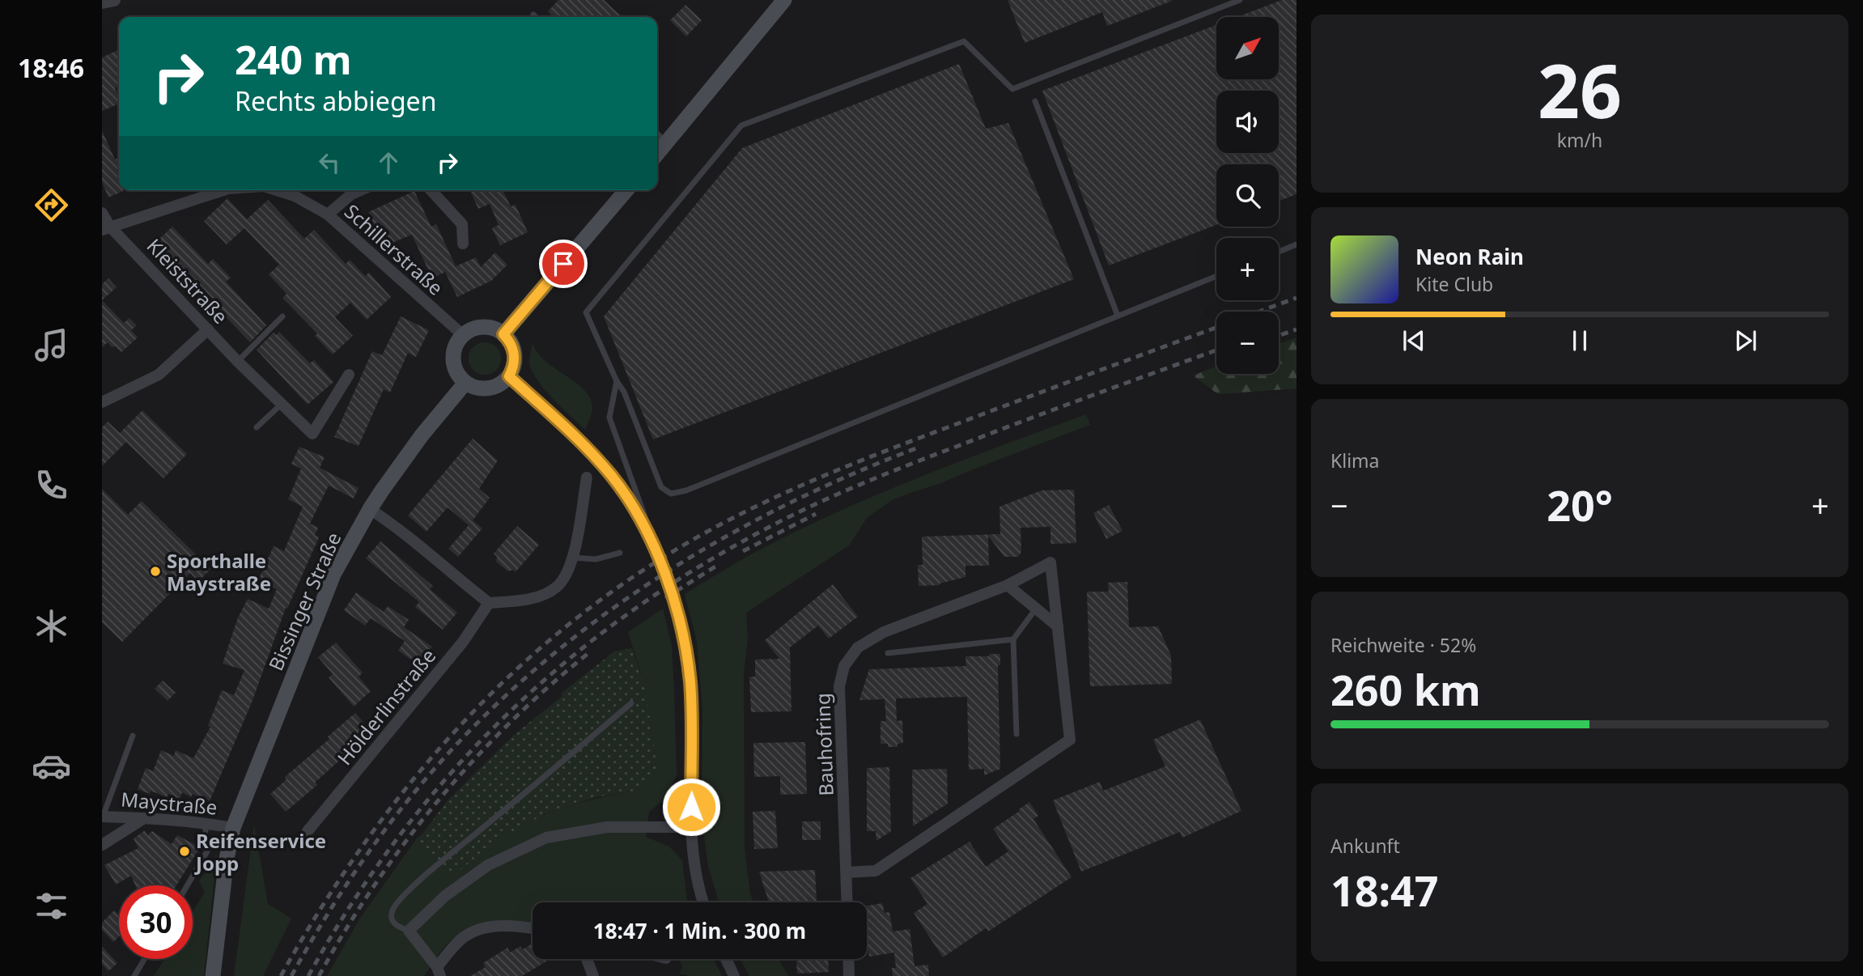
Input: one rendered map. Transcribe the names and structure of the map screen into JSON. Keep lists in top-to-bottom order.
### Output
{
  "streets": {
    "main road": ["Bissinger Straße"],
    "street": [
      "Schillerstraße",
      "Kleiststraße",
      "Hölderlinstraße",
      "Bauhofring",
      "Maystraße"
    ]
  },
  "crossings": [
    ["Schillerstraße", "Kleiststraße"],
    ["Schillerstraße", "Bissinger Straße"],
    ["Bissinger Straße", "Maystraße"]
  ],
  "places": ["Sporthalle Maystraße", "Reifenservice Jopp"],
  "north": "top right",
  "page": {
    "tabs": "18:46",
    "tile": [
      ["26", "km/h"],
      "Klima",
      ["Reichweite · 52%", "260 km"],
      ["Ankunft", "18:47"]
    ],
    "map_buttons": ["+", "−"],
    "turn": ["240 m", "Rechts abbiegen"],
    "song": ["Neon Rain", "Kite Club"],
    "heat": ["−", "20°", "+"],
    "limit": "30",
    "trip": "18:47 · 1 Min. · 300 m"
  }
}
